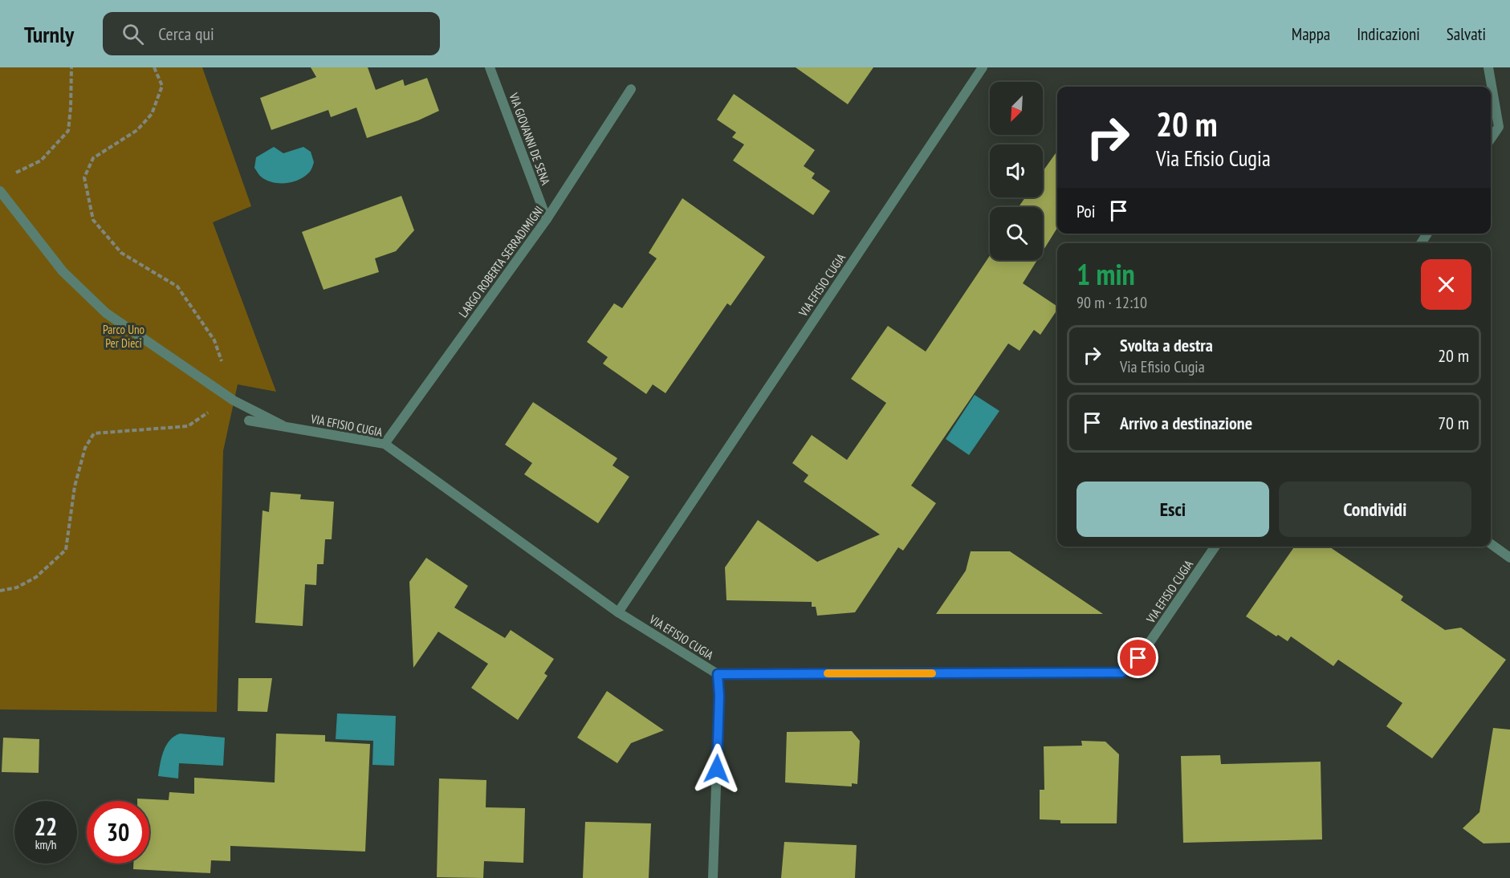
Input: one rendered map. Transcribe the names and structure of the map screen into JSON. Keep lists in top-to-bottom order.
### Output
{
  "streets": {
    "street": ["VIA GIOVANNI DE SENA", "LARGO ROBERTA SERRADIMIGNI", "VIA EFISIO CUGIA"]
  },
  "crossings": [
    ["VIA GIOVANNI DE SENA", "LARGO ROBERTA SERRADIMIGNI"],
    ["LARGO ROBERTA SERRADIMIGNI", "VIA EFISIO CUGIA"]
  ],
  "parks": ["Parco Uno Per Dieci"],
  "north": "bottom left",
  "page": {
    "header": "Turnly",
    "search": "Cerca qui",
    "nav": ["Mappa", "Indicazioni", "Salvati"],
    "turn": ["20 m", "Via Efisio Cugia"],
    "then": "Poi",
    "heading": ["1 min", "90 m · 12:10"],
    "list": [
      {
        "name": "Svolta a destra",
        "note": "Via Efisio Cugia",
        "value": "20 m"
      },
      {
        "name": "Arrivo a destinazione",
        "value": "70 m"
      }
    ],
    "buttons": ["Esci", "Condividi"],
    "speed": "22 km/h",
    "limit": "30"
  }
}
